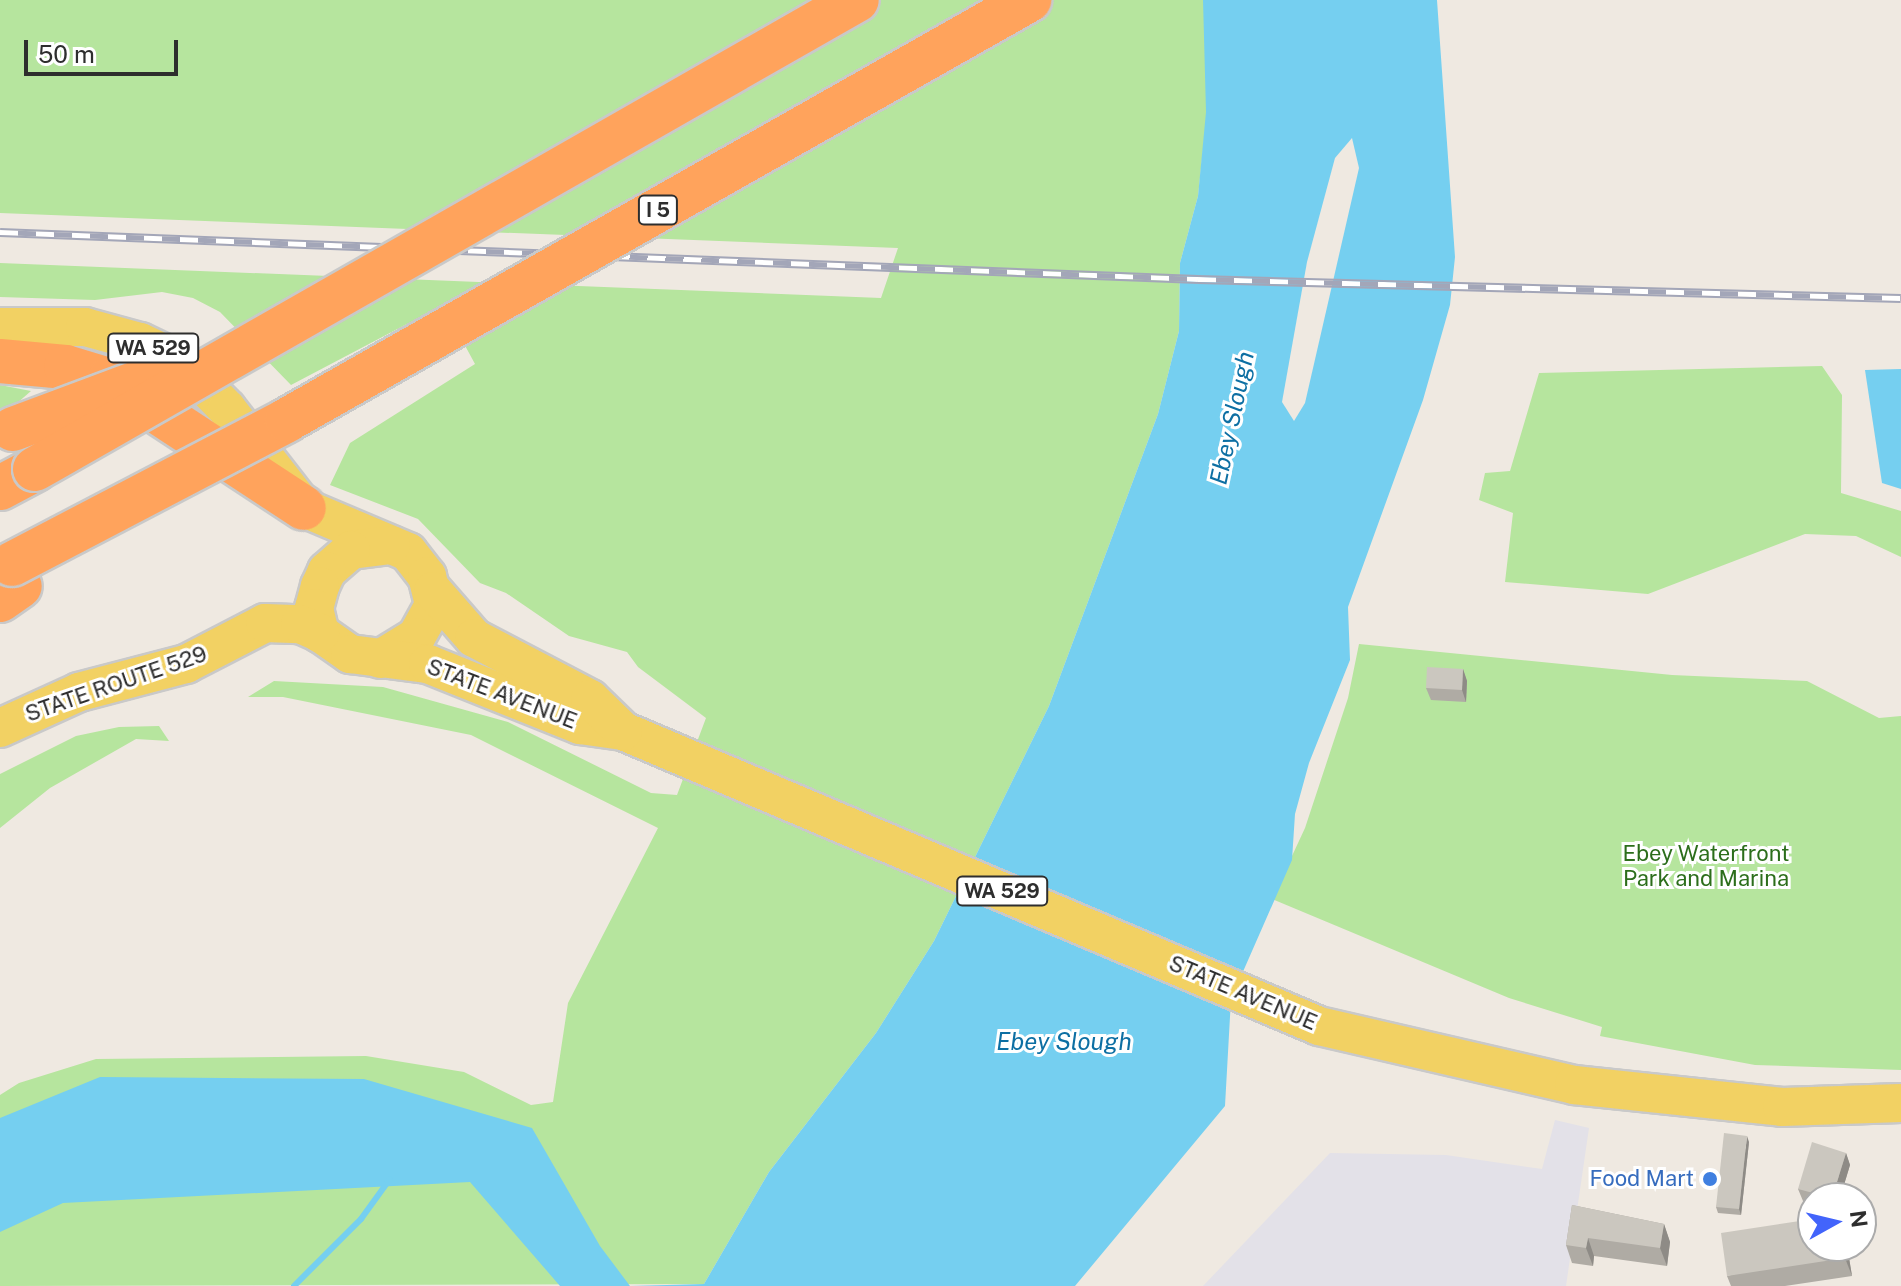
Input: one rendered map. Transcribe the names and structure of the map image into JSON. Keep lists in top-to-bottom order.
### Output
{
  "streets": {
    "highway": ["I 5"],
    "main road": ["WA 529", "STATE ROUTE 529", "STATE AVENUE"]
  },
  "crossings": [
    ["I 5", "WA 529"],
    ["STATE ROUTE 529", "STATE AVENUE"]
  ],
  "water": ["Ebey Slough"],
  "parks": ["Ebey Waterfront Park and Marina"],
  "places": ["Food Mart"],
  "scale_bar": "50 m",
  "north": "right"
}
